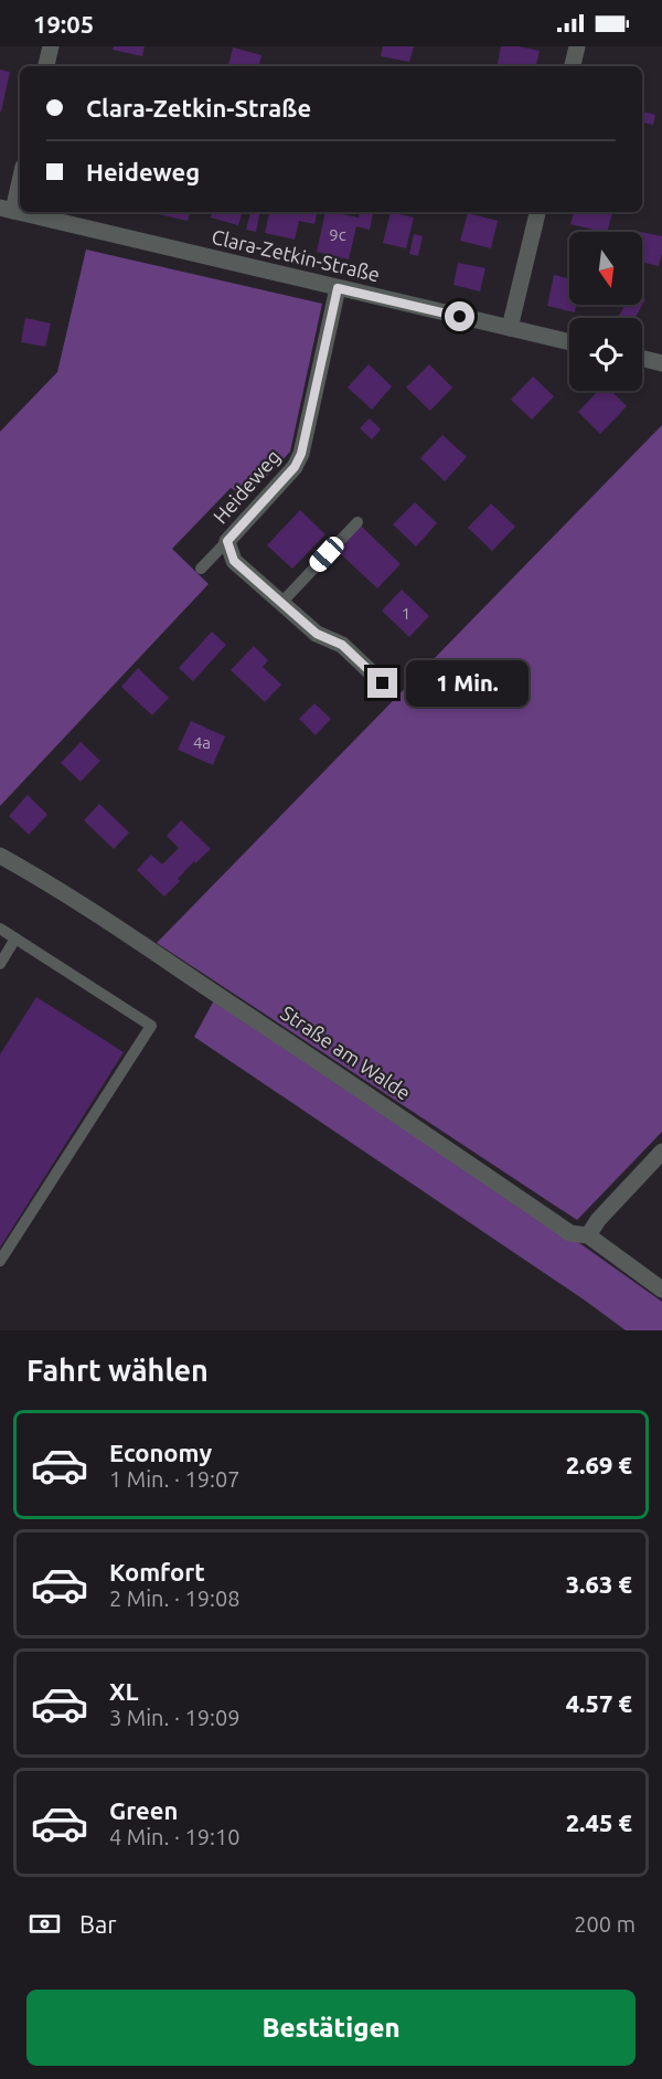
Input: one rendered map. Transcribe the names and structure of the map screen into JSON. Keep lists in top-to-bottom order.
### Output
{
  "streets": {
    "street": ["Clara-Zetkin-Straße", "Heideweg", "Straße am Walde"]
  },
  "crossings": [
    ["Clara-Zetkin-Straße", "Heideweg"]
  ],
  "house_numbers": ["9c", "1", "4a"],
  "north": "bottom",
  "page": {
    "status": "19:05",
    "banner": ["Clara-Zetkin-Straße", "Heideweg"],
    "bubble": "1 Min.",
    "heading": "Fahrt wählen",
    "list": [
      {
        "name": "Economy",
        "note": "1 Min. · 19:07",
        "value": "2.69 €"
      },
      {
        "name": "Komfort",
        "note": "2 Min. · 19:08",
        "value": "3.63 €"
      },
      {
        "name": "XL",
        "note": "3 Min. · 19:09",
        "value": "4.57 €"
      },
      {
        "name": "Green",
        "note": "4 Min. · 19:10",
        "value": "2.45 €"
      }
    ],
    "pay": ["Bar", "200 m"],
    "buttons": "Bestätigen"
  }
}
